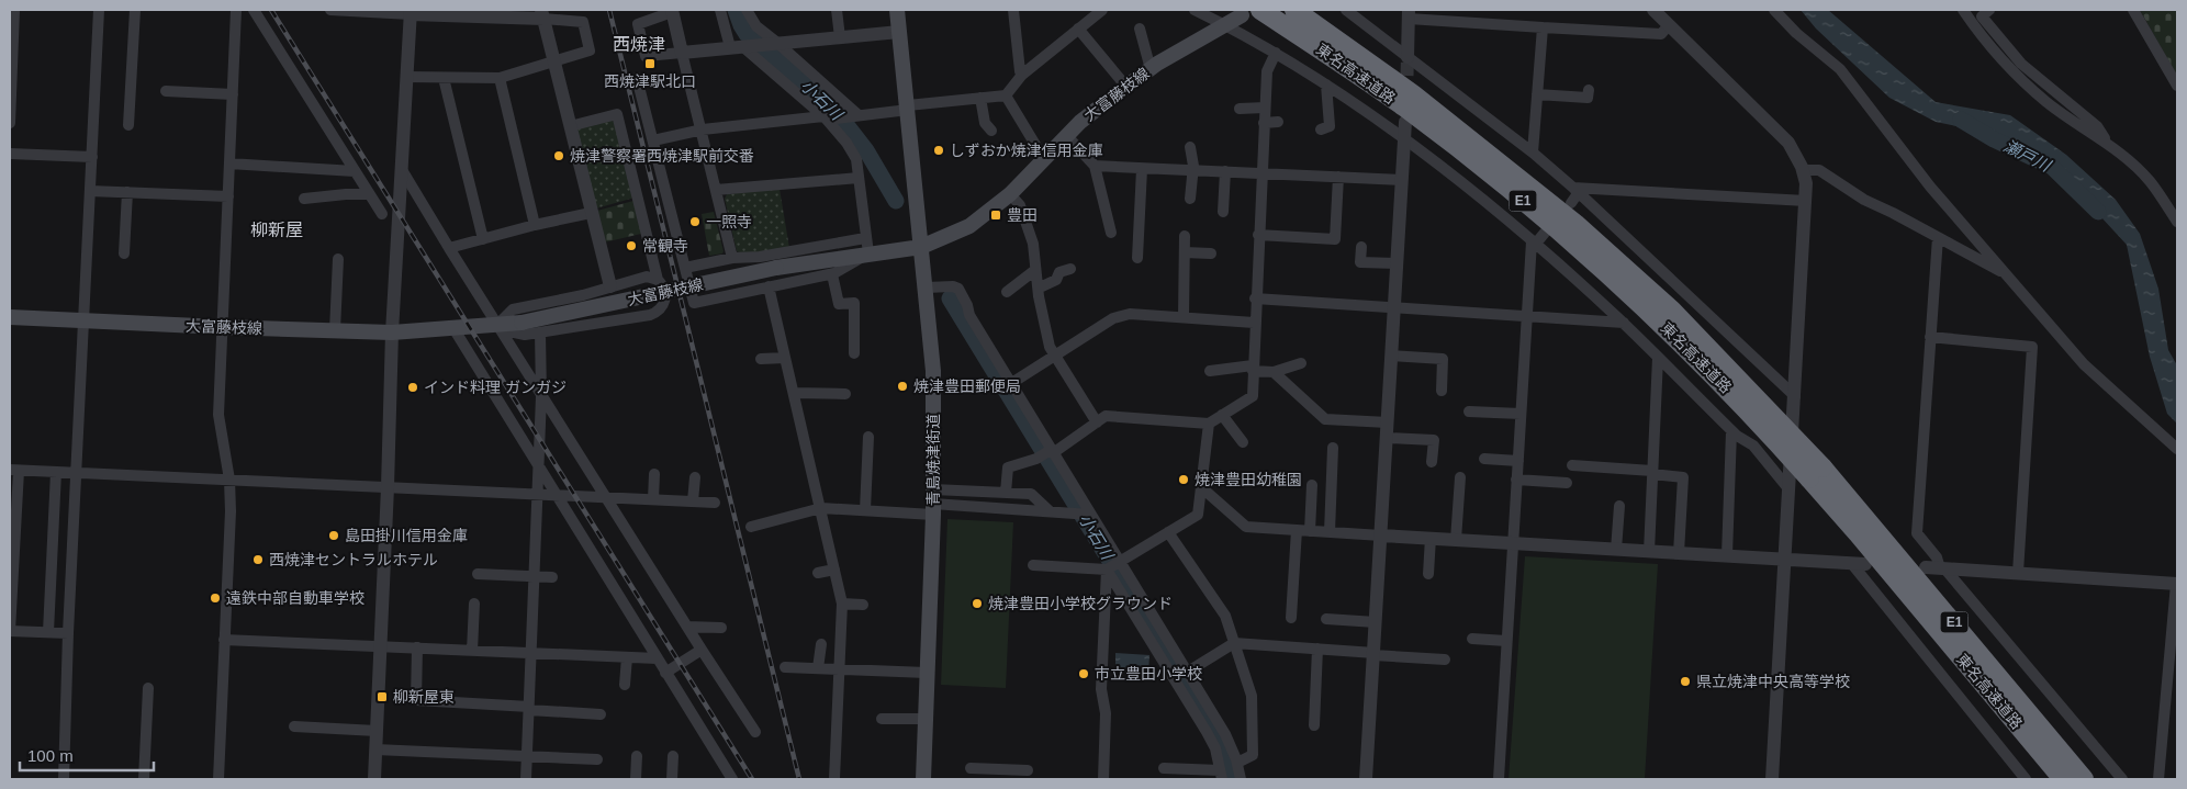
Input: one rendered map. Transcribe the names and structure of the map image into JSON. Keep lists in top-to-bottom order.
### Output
{
  "streets": {
    "highway": ["東名高速道路", "E1"],
    "main road": ["大富藤枝線", "青島焼津街道"]
  },
  "crossings": [
    ["東名高速道路", "大富藤枝線"],
    ["大富藤枝線", "青島焼津街道"]
  ],
  "districts": ["西焼津", "柳新屋"],
  "water": ["小石川", "瀬戸川"],
  "places": {
    "transit": ["西焼津駅北口", "豊田", "柳新屋東"],
    "other": [
      "しずおか焼津信用金庫",
      "焼津警察署西焼津駅前交番",
      "一照寺",
      "常観寺",
      "焼津豊田郵便局",
      "インド料理 ガンガジ",
      "焼津豊田幼稚園",
      "島田掛川信用金庫",
      "西焼津セントラルホテル",
      "遠鉄中部自動車学校",
      "焼津豊田小学校グラウンド",
      "市立豊田小学校",
      "県立焼津中央高等学校"
    ]
  },
  "scale_bar": "100 m"
}
